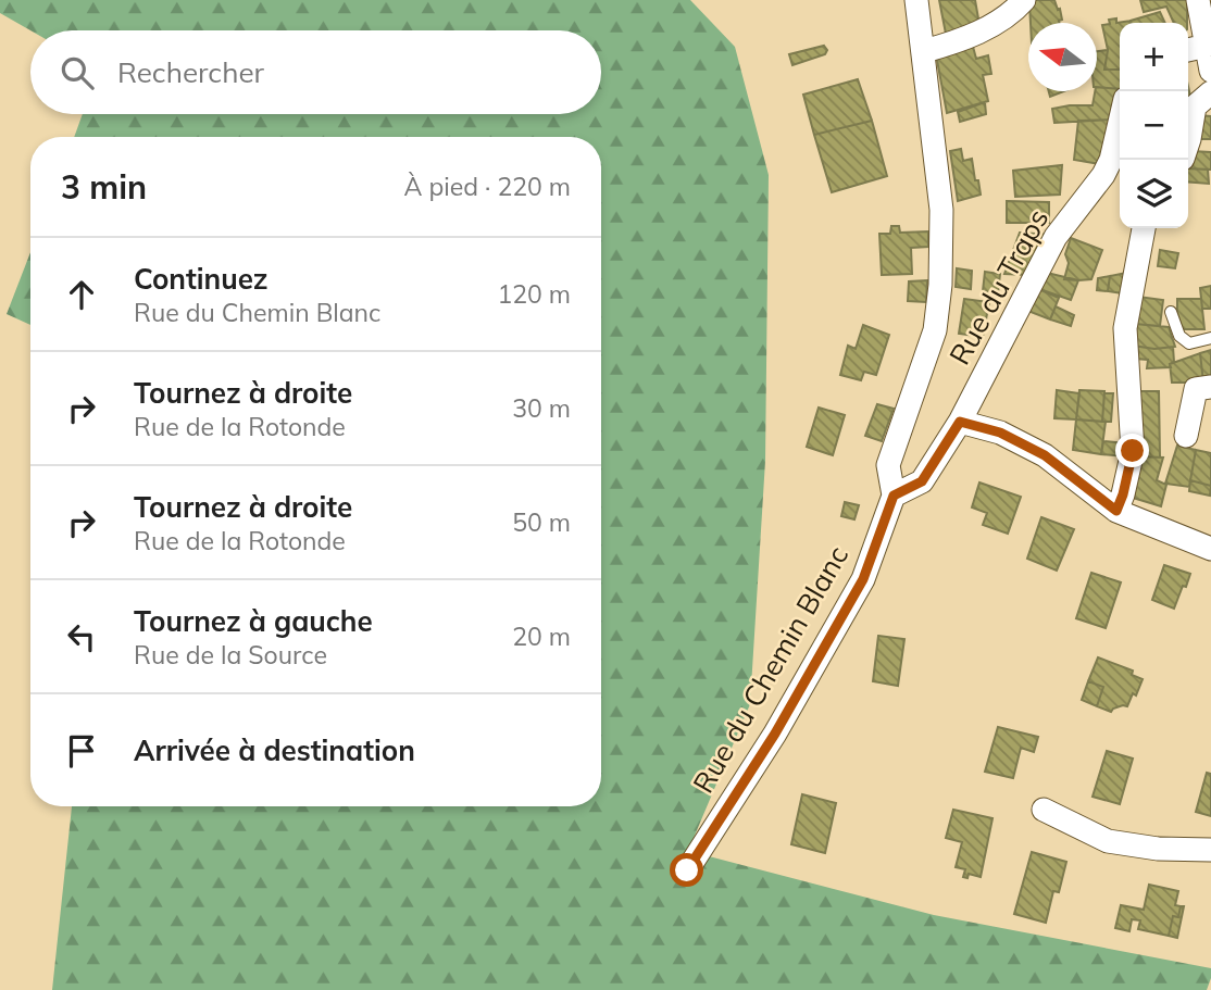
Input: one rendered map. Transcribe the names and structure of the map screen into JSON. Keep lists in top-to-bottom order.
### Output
{
  "streets": {
    "street": ["Rue du Traps", "Rue du Chemin Blanc"]
  },
  "crossings": [
    ["Rue du Traps", "Rue du Chemin Blanc"]
  ],
  "north": "left",
  "page": {
    "map_buttons": ["+", "−"],
    "search": "Rechercher",
    "heading": ["3 min", "À pied · 220 m"],
    "list": [
      ["Continuez", "Rue du Chemin Blanc", "120 m"],
      ["Tournez à droite", "Rue de la Rotonde", "30 m"],
      ["Tournez à droite", "Rue de la Rotonde", "50 m"],
      ["Tournez à gauche", "Rue de la Source", "20 m"],
      "Arrivée à destination"
    ]
  }
}
